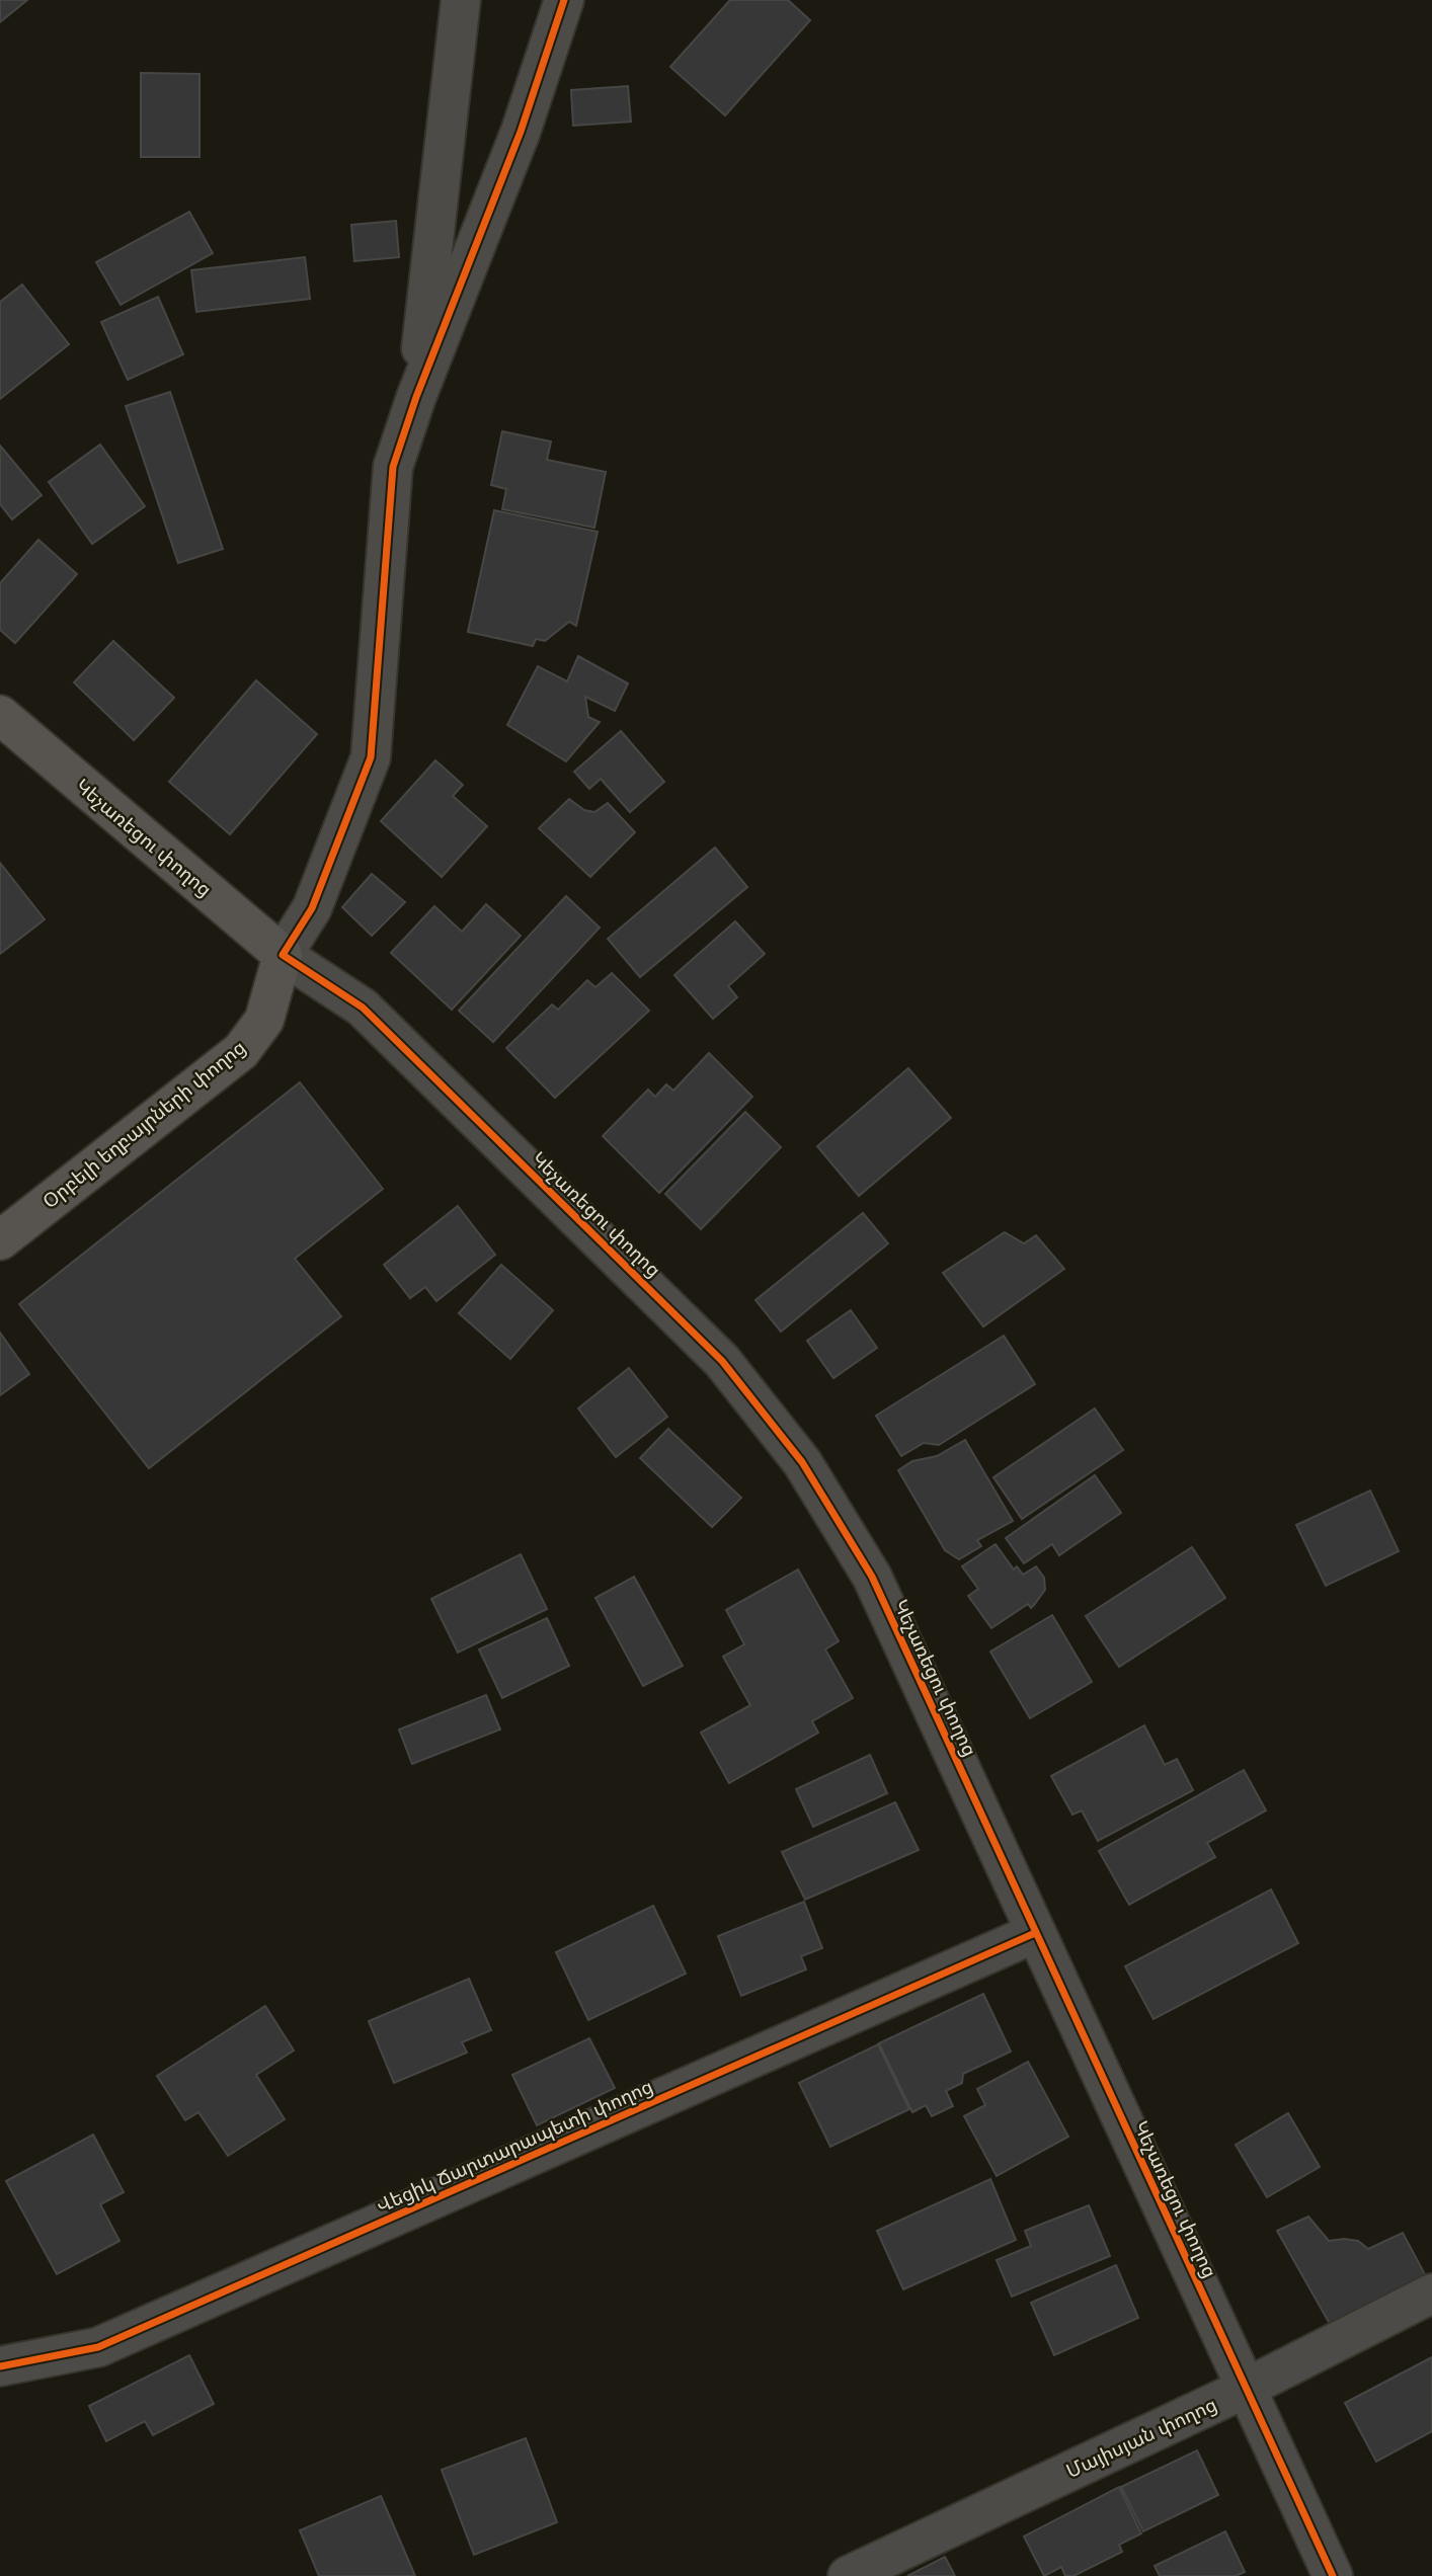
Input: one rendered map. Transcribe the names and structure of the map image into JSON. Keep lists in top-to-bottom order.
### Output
{
  "streets": {
    "main road": ["Կեչառեցու փողոց", "Օրբելի եղբայրների փողոց"],
    "street": ["Վեցիկ Ճարտարապետի փողոց", "Մայիսյան փողոց"]
  },
  "crossings": [
    ["Կեչառեցու փողոց", "Օրբելի եղբայրների փողոց"],
    ["Կեչառեցու փողոց", "Վեցիկ Ճարտարապետի փողոց"],
    ["Կեչառեցու փողոց", "Մայիսյան փողոց"]
  ]
}
